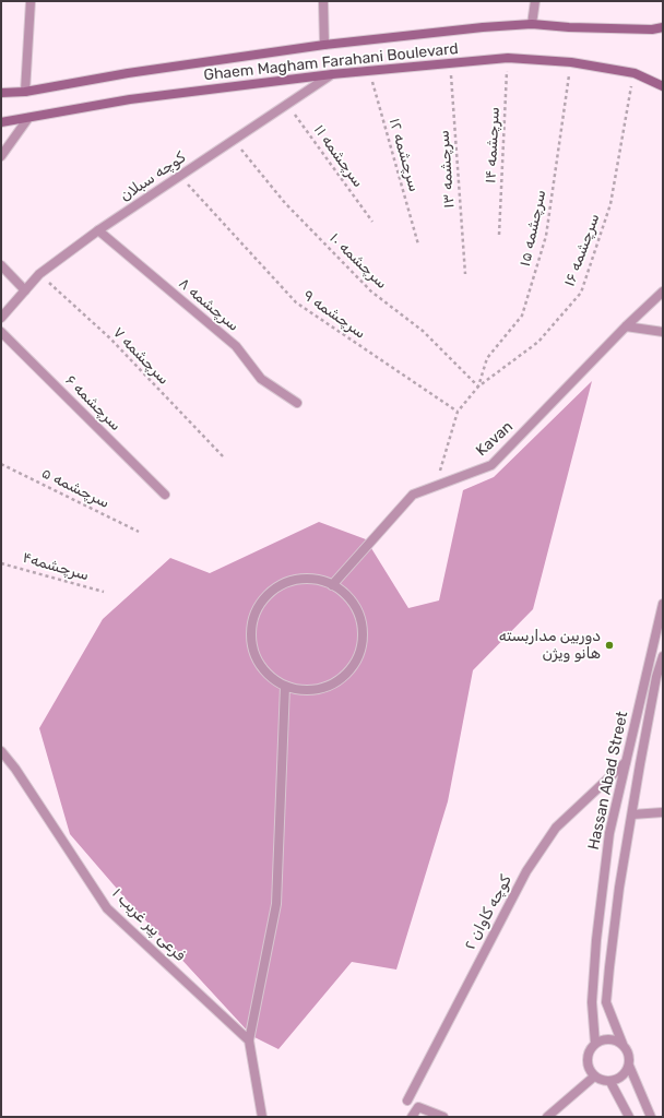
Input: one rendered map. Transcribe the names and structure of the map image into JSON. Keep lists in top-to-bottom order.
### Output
{
  "streets": {
    "main road": ["Ghaem Magham Farahani Boulevard"],
    "street": [
      "کوچه سبلان",
      "سرچشمه ۸",
      "سرچشمه ۶",
      "Kavan",
      "Hassan Abad Street",
      "کوچه کاوان ۲",
      "فرعی پیر غریب ۱"
    ],
    "path": [
      "سرچشمه ۱۴",
      "سرچشمه ۱۲",
      "سرچشمه ۱۱",
      "سرچشمه ۱۳",
      "سرچشمه ۱۵",
      "۱۶ سرچشمه",
      "سرچشمه ۱۰",
      "سرچشمه ۹",
      "سرچشمه ۷",
      "سرچشمه ۵",
      "سرچشمه۴"
    ]
  },
  "crossings": [
    ["Ghaem Magham Farahani Boulevard", "سرچشمه ۱۴"],
    ["Ghaem Magham Farahani Boulevard", "سرچشمه ۱۲"],
    ["Ghaem Magham Farahani Boulevard", "سرچشمه ۱۳"],
    ["Ghaem Magham Farahani Boulevard", "کوچه سبلان"],
    ["Ghaem Magham Farahani Boulevard", "سرچشمه ۱۵"],
    ["Ghaem Magham Farahani Boulevard", "۱۶ سرچشمه"],
    ["سرچشمه ۱۱", "کوچه سبلان"],
    ["کوچه سبلان", "سرچشمه ۱۰"],
    ["کوچه سبلان", "سرچشمه ۸"],
    ["کوچه سبلان", "سرچشمه ۹"],
    ["کوچه سبلان", "سرچشمه ۷"],
    ["سرچشمه ۱۵", "۱۶ سرچشمه"],
    ["سرچشمه ۱۵", "سرچشمه ۱۰"],
    ["۱۶ سرچشمه", "سرچشمه ۱۰"],
    ["۱۶ سرچشمه", "سرچشمه ۹"],
    ["۱۶ سرچشمه", "Kavan"],
    ["Hassan Abad Street", "کوچه کاوان ۲"]
  ],
  "places": ["دوربین مداربسته هانو ویژن"]
}
